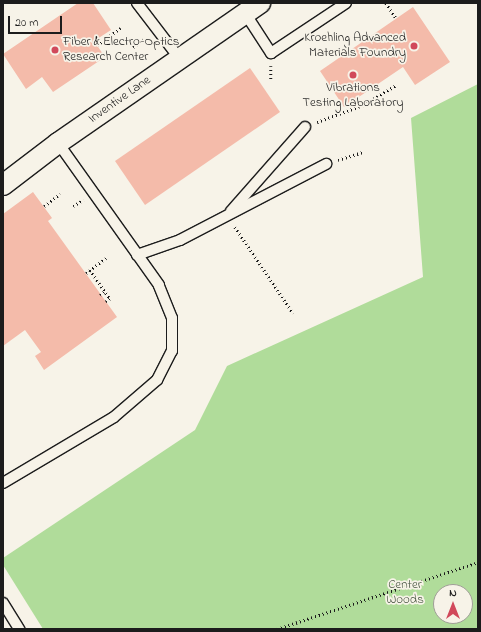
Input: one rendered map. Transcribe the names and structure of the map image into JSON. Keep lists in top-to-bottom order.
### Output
{
  "streets": {
    "street": ["Inventive Lane"]
  },
  "parks": ["Center Woods"],
  "places": ["Kroehling Advanced Materials Foundry", "Fiber & Electro-Optics Research Center", "Vibrations Testing Laboratory"],
  "scale_bar": "20 m",
  "north": "top"
}
